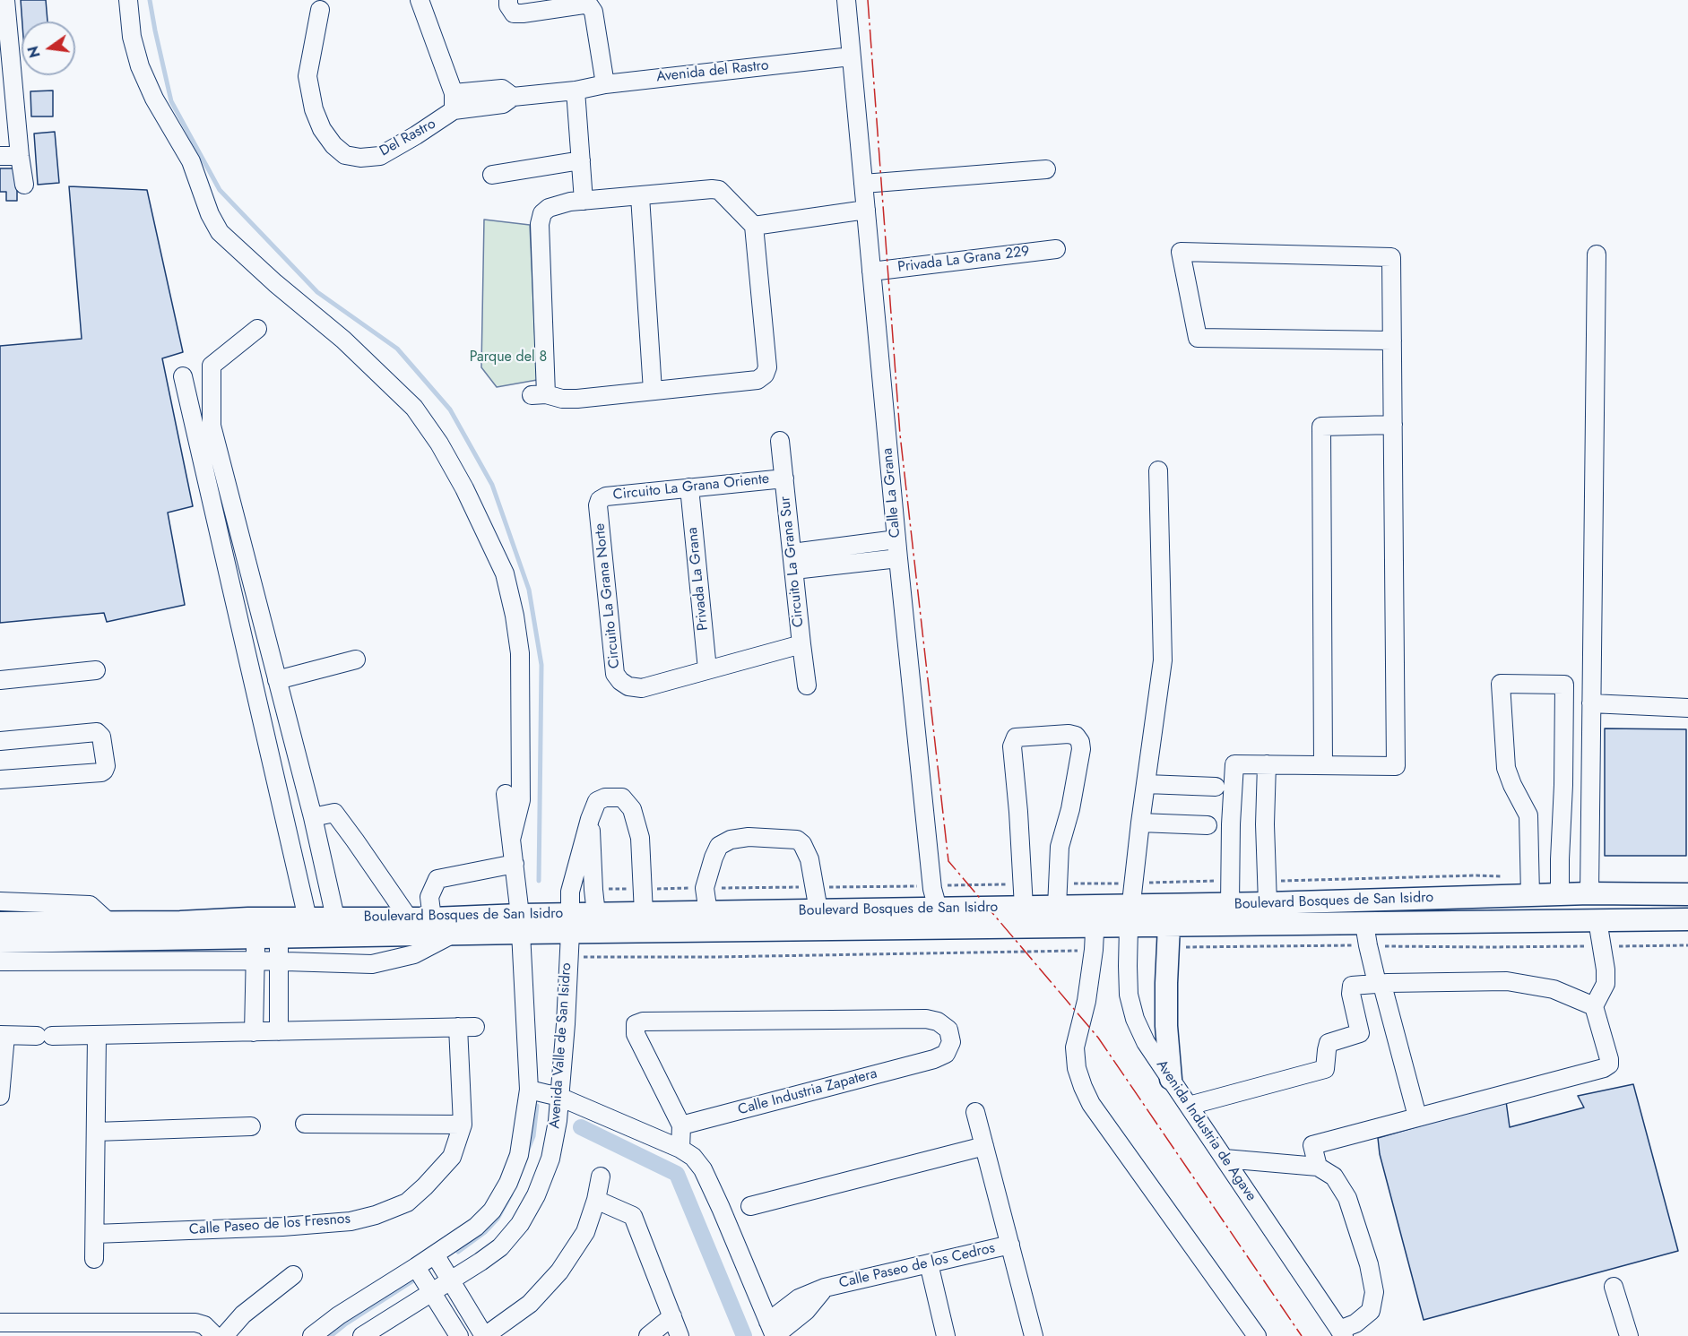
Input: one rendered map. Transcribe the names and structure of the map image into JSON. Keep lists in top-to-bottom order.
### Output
{
  "streets": {
    "main road": ["Boulevard Bosques de San Isidro"],
    "street": [
      "Avenida del Rastro",
      "Del Rastro",
      "Privada La Grana 229",
      "Circuito La Grana Oriente",
      "Calle La Grana",
      "Circuito La Grana Sur",
      "Privada La Grana",
      "Circuito La Grana Norte",
      "Avenida Valle de San Isidro",
      "Calle Industria Zapatera",
      "Avenida Industria de Agave",
      "Calle Paseo de los Fresnos",
      "Calle Paseo de los Cedros"
    ]
  },
  "crossings": [
    ["Avenida del Rastro", "Del Rastro"],
    ["Avenida del Rastro", "Calle La Grana"],
    ["Privada La Grana 229", "Calle La Grana"],
    ["Circuito La Grana Oriente", "Circuito La Grana Sur"],
    ["Circuito La Grana Oriente", "Privada La Grana"],
    ["Circuito La Grana Oriente", "Circuito La Grana Norte"],
    ["Calle La Grana", "Boulevard Bosques de San Isidro"],
    ["Privada La Grana", "Circuito La Grana Norte"],
    ["Boulevard Bosques de San Isidro", "Avenida Valle de San Isidro"],
    ["Boulevard Bosques de San Isidro", "Avenida Industria de Agave"]
  ],
  "parks": ["Parque del 8"],
  "north": "left"
}
